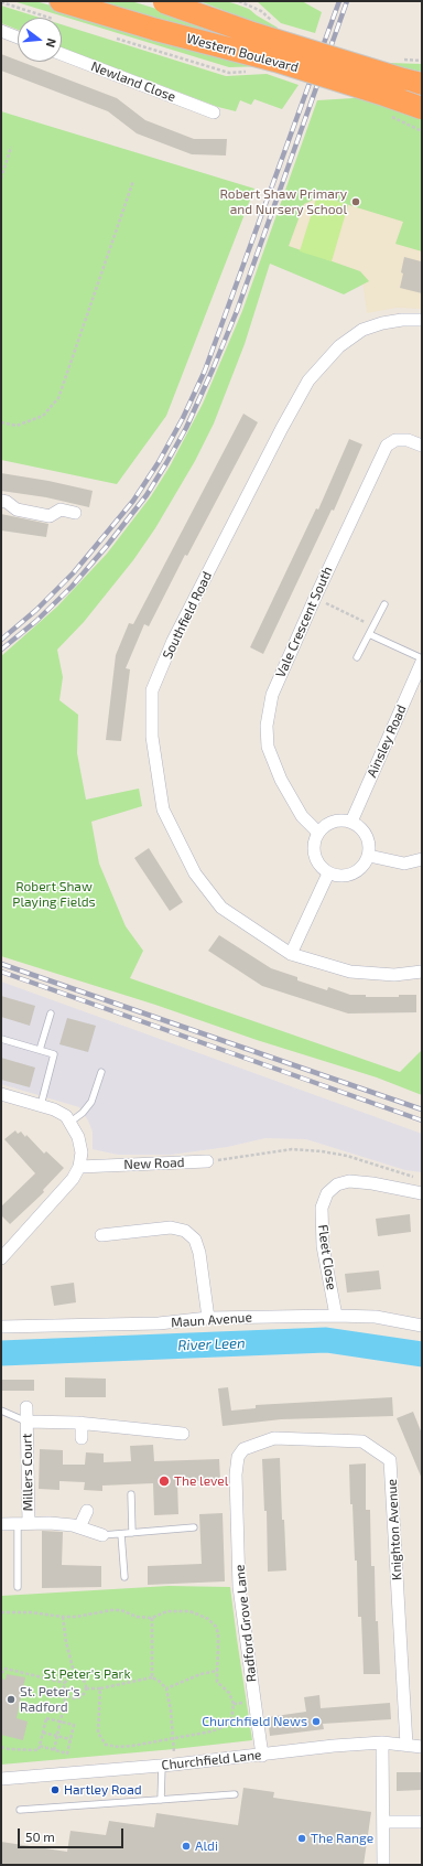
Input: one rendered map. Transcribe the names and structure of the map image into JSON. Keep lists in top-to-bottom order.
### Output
{
  "streets": {
    "highway": ["Western Boulevard"],
    "street": [
      "Newland Close",
      "Southfield Road",
      "Vale Crescent South",
      "Ainsley Road",
      "New Road",
      "Fleet Close",
      "Maun Avenue",
      "Millers Court",
      "Knighton Avenue",
      "Radford Grove Lane",
      "Churchfield Lane"
    ]
  },
  "crossings": [
    ["Vale Crescent South", "Ainsley Road"],
    ["Fleet Close", "Maun Avenue"],
    ["Knighton Avenue", "Radford Grove Lane"],
    ["Knighton Avenue", "Churchfield Lane"],
    ["Radford Grove Lane", "Churchfield Lane"]
  ],
  "water": ["River Leen"],
  "parks": ["Robert Shaw Playing Fields", "St Peter's Park"],
  "places": [
    "Robert Shaw Primary and Nursery School",
    "The level",
    "St. Peter's Radford",
    "Churchfield News",
    "Hartley Road",
    "The Range",
    "Aldi"
  ],
  "scale_bar": "50 m",
  "north": "right"
}
